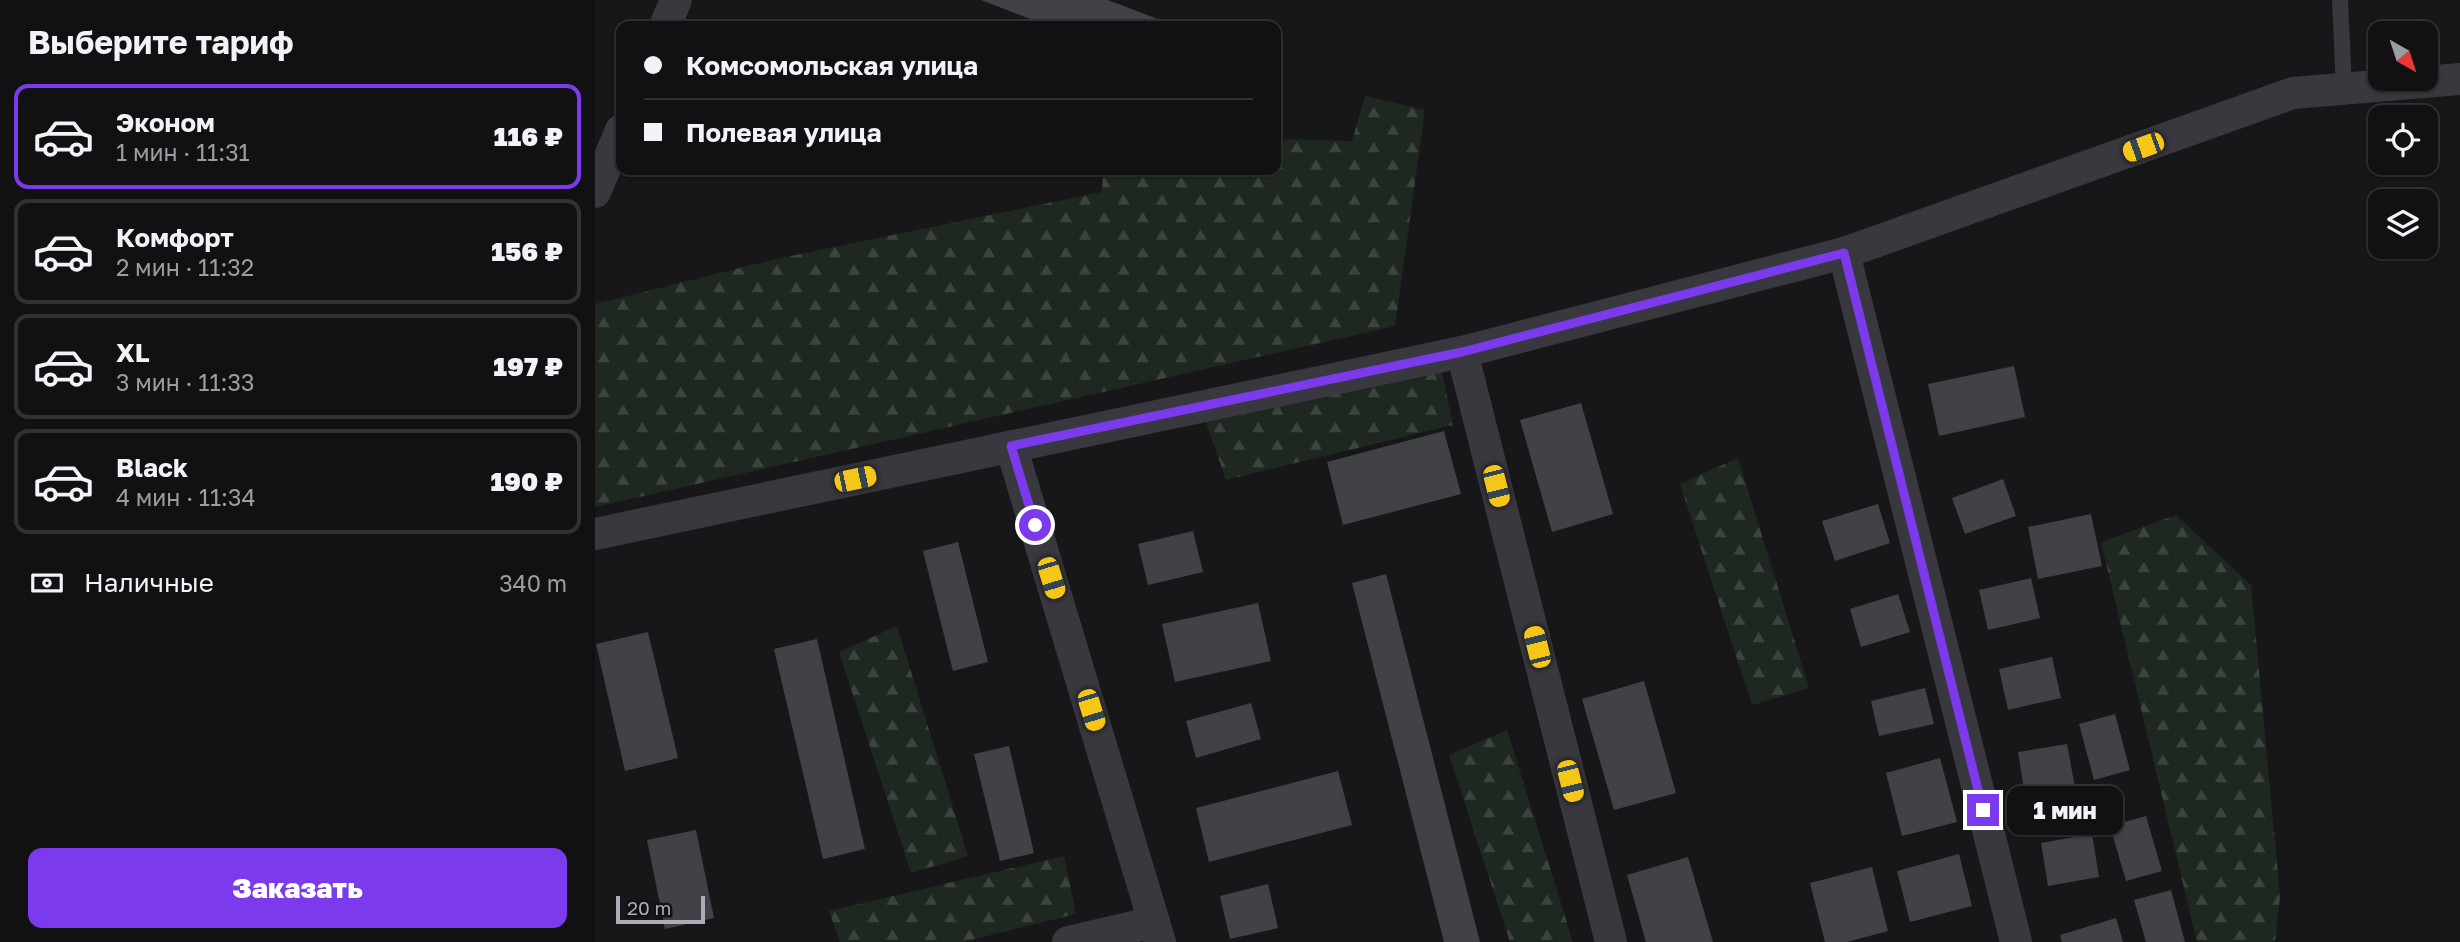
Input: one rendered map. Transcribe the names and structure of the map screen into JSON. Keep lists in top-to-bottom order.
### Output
{
  "scale_bar": "20 m",
  "north": "bottom right",
  "page": {
    "heading": "Выберите тариф",
    "banner": ["Комсомольская улица", "Полевая улица"],
    "list": [
      {
        "name": "Эконом",
        "note": "1 мин · 11:31",
        "value": "116 ₽"
      },
      {
        "name": "Комфорт",
        "note": "2 мин · 11:32",
        "value": "156 ₽"
      },
      {
        "name": "XL",
        "note": "3 мин · 11:33",
        "value": "197 ₽"
      },
      {
        "name": "Black",
        "note": "4 мин · 11:34",
        "value": "190 ₽"
      }
    ],
    "pay": ["Наличные", "340 m"],
    "bubble": "1 мин",
    "buttons": "Заказать",
    "scale": "20 m"
  }
}
